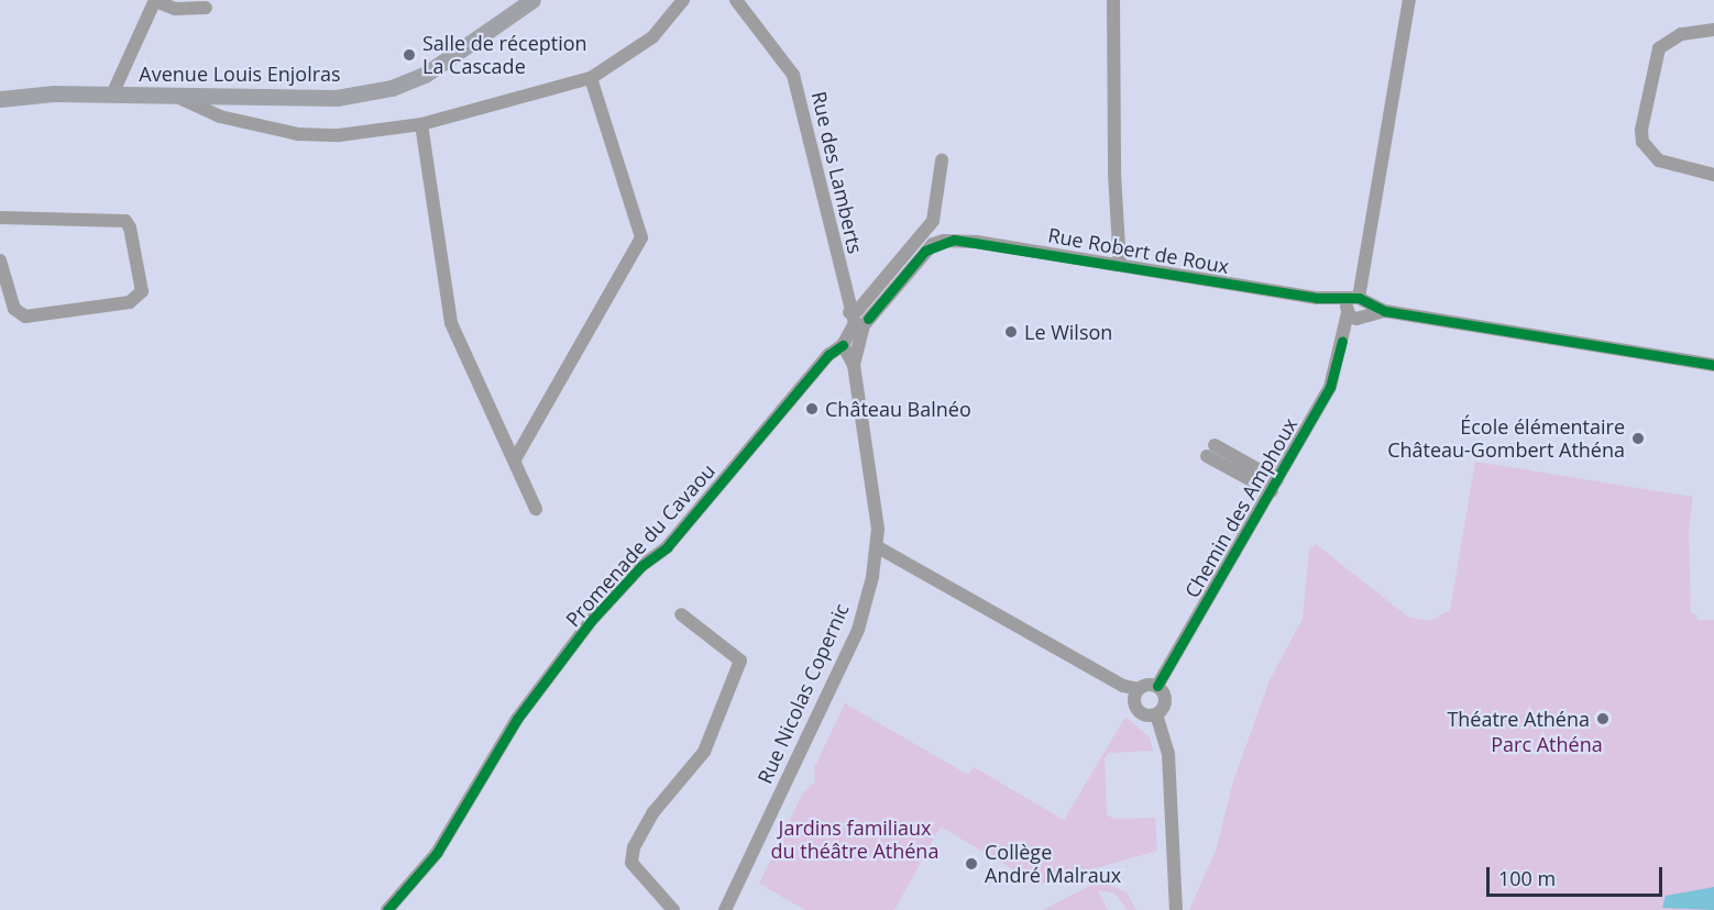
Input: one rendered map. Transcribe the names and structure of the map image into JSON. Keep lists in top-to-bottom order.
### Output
{
  "streets": {
    "main road": ["Avenue Louis Enjolras"],
    "street": [
      "Rue des Lamberts",
      "Rue Robert de Roux",
      "Chemin des Amphoux",
      "Promenade du Cavaou",
      "Rue Nicolas Copernic"
    ]
  },
  "crossings": [
    ["Rue des Lamberts", "Rue Robert de Roux"],
    ["Rue Robert de Roux", "Chemin des Amphoux"]
  ],
  "parks": ["Parc Athéna", "Jardins familiaux du théâtre Athéna"],
  "places": [
    "Salle de réception La Cascade",
    "Le Wilson",
    "Château Balnéo",
    "École élémentaire Château-Gombert Athéna",
    "Théatre Athéna",
    "Collège André Malraux"
  ],
  "scale_bar": "100 m"
}
